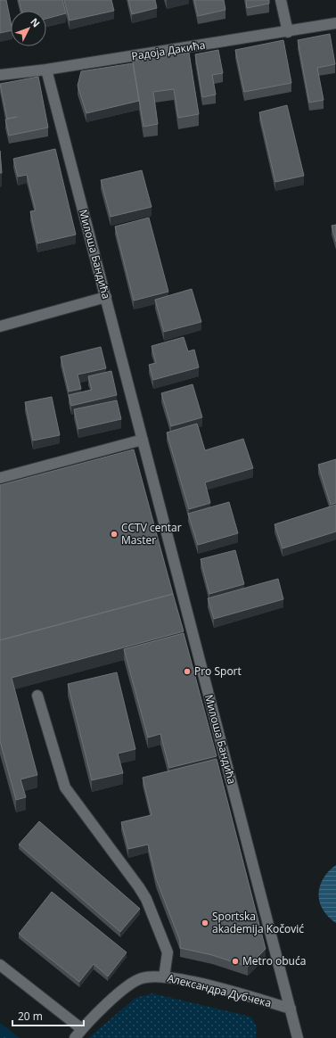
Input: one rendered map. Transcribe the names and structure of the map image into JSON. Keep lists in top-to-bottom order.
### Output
{
  "streets": {
    "street": ["Радоја Дакића", "Милоша Бандића", "Александра Дубчека"]
  },
  "crossings": [
    ["Радоја Дакића", "Милоша Бандића"],
    ["Милоша Бандића", "Александра Дубчека"]
  ],
  "places": [
    "CCTV centar Master",
    "Pro Sport",
    "Sportska akademija Kočović",
    "Metro obuća"
  ],
  "scale_bar": "20 m",
  "north": "top right"
}
